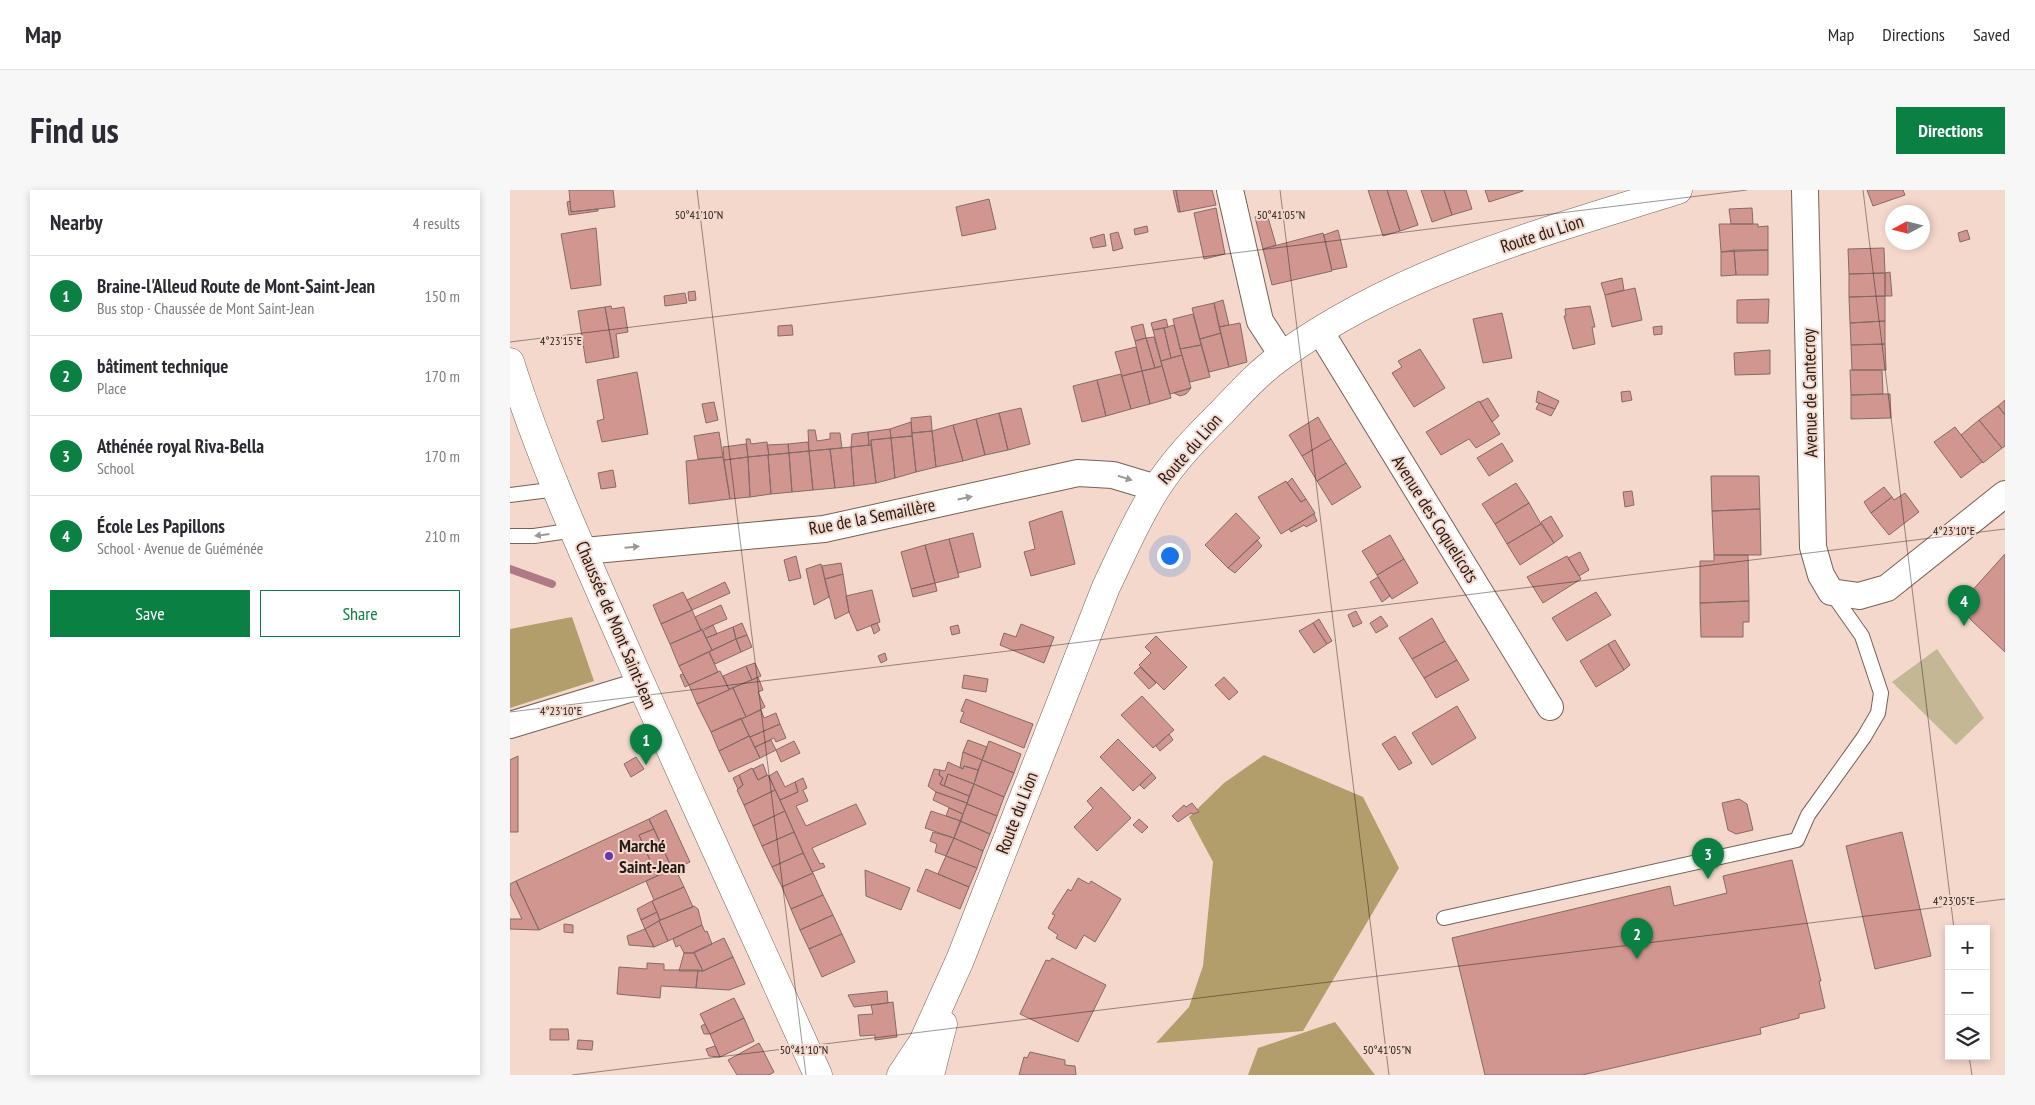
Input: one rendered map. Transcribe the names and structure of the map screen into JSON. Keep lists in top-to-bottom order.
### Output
{
  "streets": {
    "street": [
      "Route du Lion",
      "Avenue de Cantecroy",
      "Rue de la Semaillère",
      "Avenue des Coquelicots",
      "Chaussée de Mont Saint-Jean"
    ]
  },
  "crossings": [
    ["Route du Lion", "Rue de la Semaillère"],
    ["Route du Lion", "Avenue des Coquelicots"],
    ["Rue de la Semaillère", "Chaussée de Mont Saint-Jean"]
  ],
  "one_way": ["Rue de la Semaillère"],
  "places": ["Marché Saint-Jean"],
  "north": "left",
  "page": {
    "header": "Map",
    "nav": ["Map", "Directions", "Saved"],
    "title": "Find us",
    "buttons": [
      "Directions",
      ["Save", "Share"]
    ],
    "heading": ["Nearby", "4 results"],
    "list": [
      {
        "mark": "1",
        "name": "Braine-l'Alleud Route de Mont-Saint-Jean",
        "note": "Bus stop · Chaussée de Mont Saint-Jean",
        "value": "150 m"
      },
      {
        "mark": "2",
        "name": "bâtiment technique",
        "note": "Place",
        "value": "170 m"
      },
      {
        "mark": "3",
        "name": "Athénée royal Riva-Bella",
        "note": "School",
        "value": "170 m"
      },
      {
        "mark": "4",
        "name": "École Les Papillons",
        "note": "School · Avenue de Guéménée",
        "value": "210 m"
      }
    ],
    "pins": [
      "4",
      "1",
      "3",
      "2"
    ],
    "map_buttons": ["+", "−"]
  },
  "coordinates": [
    "50°41'10\"N",
    "50°41'05\"N",
    "4°23'15\"E",
    "4°23'10\"E",
    "4°23'05\"E"
  ]
}
